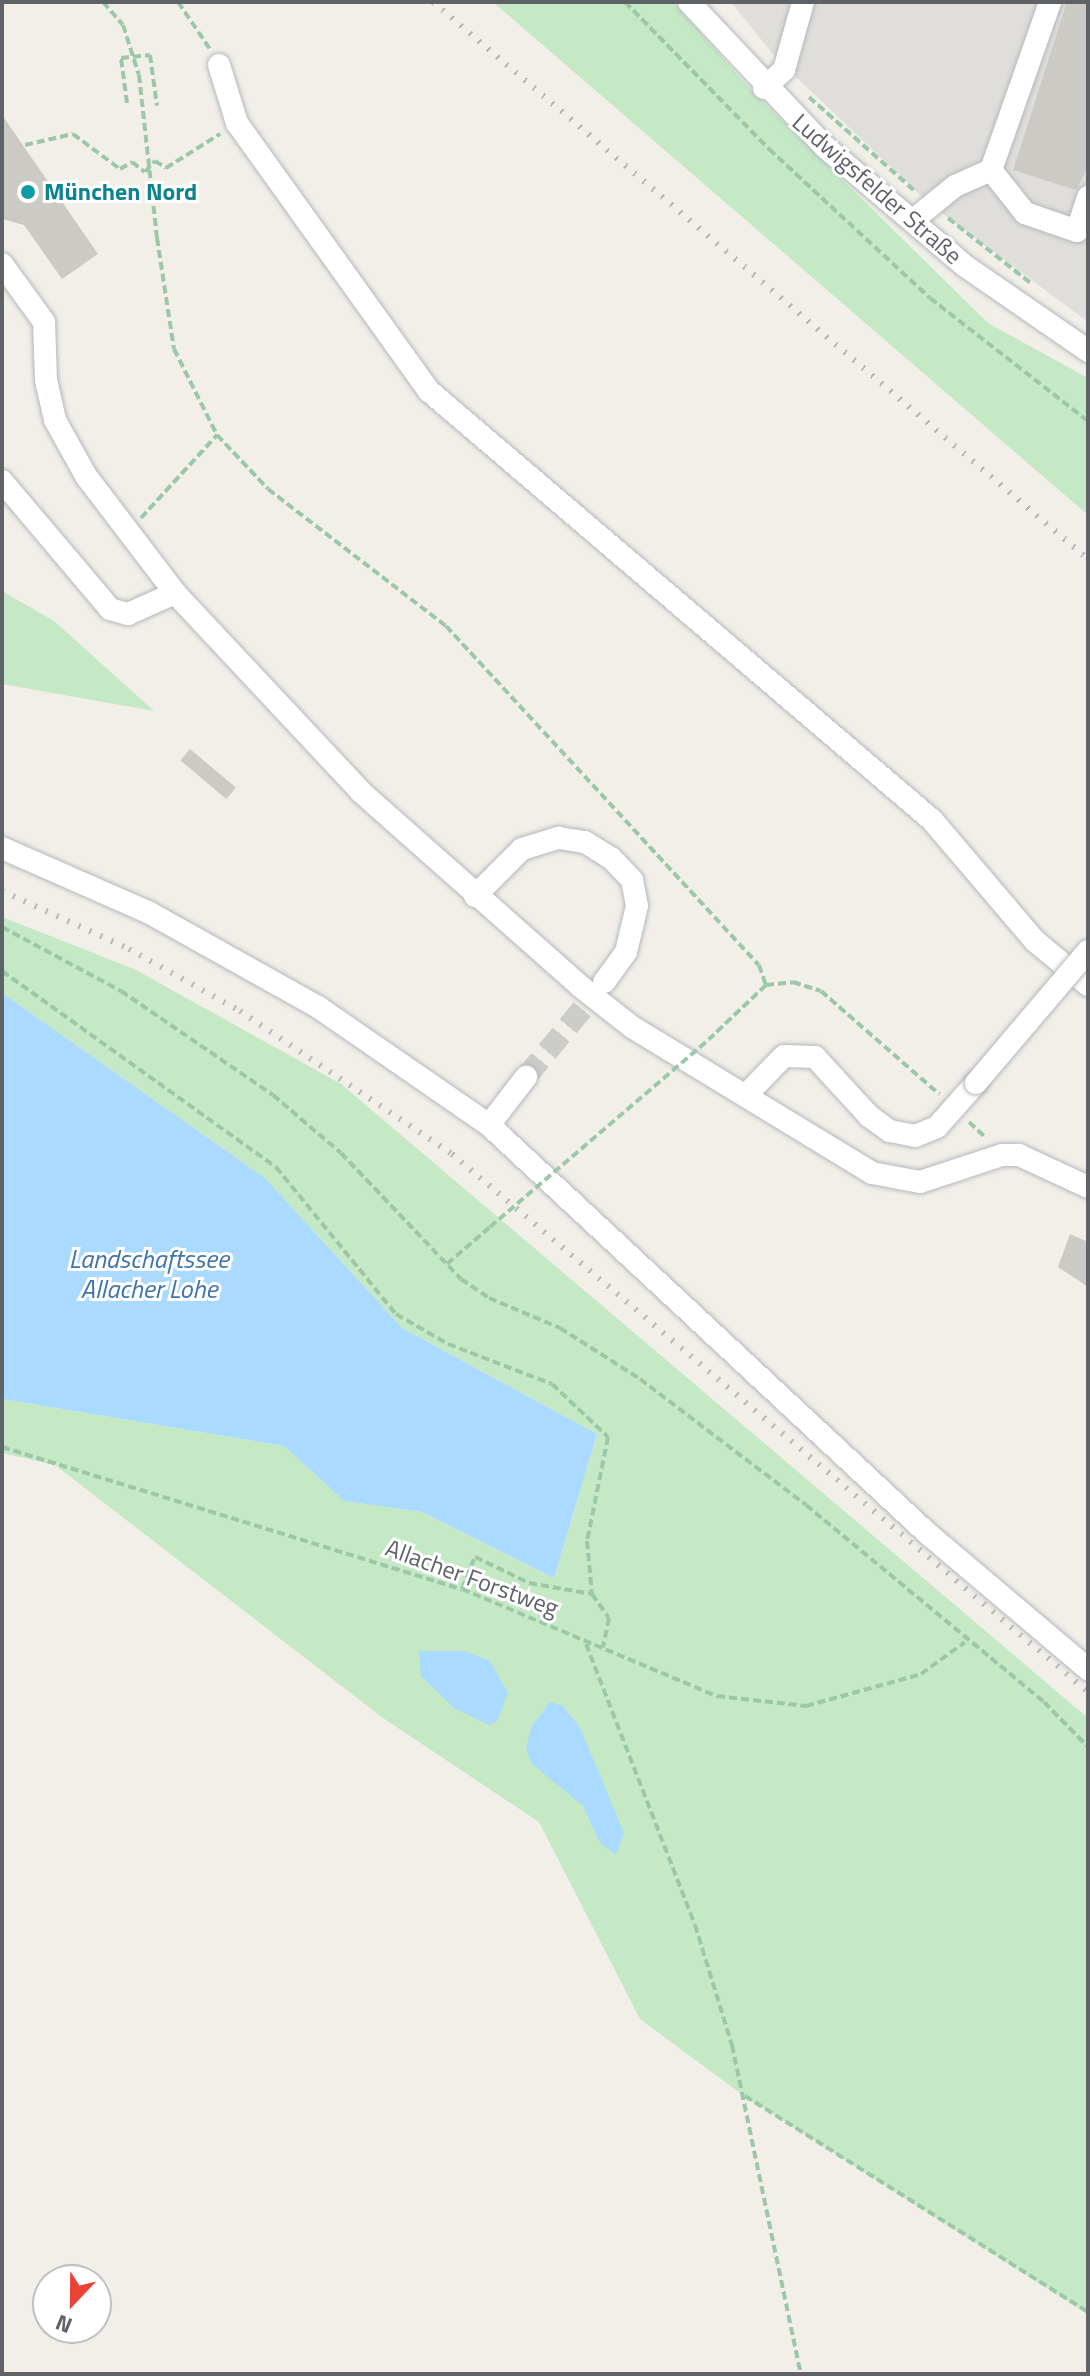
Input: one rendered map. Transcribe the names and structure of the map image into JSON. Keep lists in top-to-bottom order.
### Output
{
  "streets": {
    "street": ["Ludwigsfelder Straße"],
    "path": ["Allacher Forstweg"]
  },
  "water": ["Landschaftssee Allacher Lohe"],
  "places": ["München Nord"],
  "north": "bottom"
}
